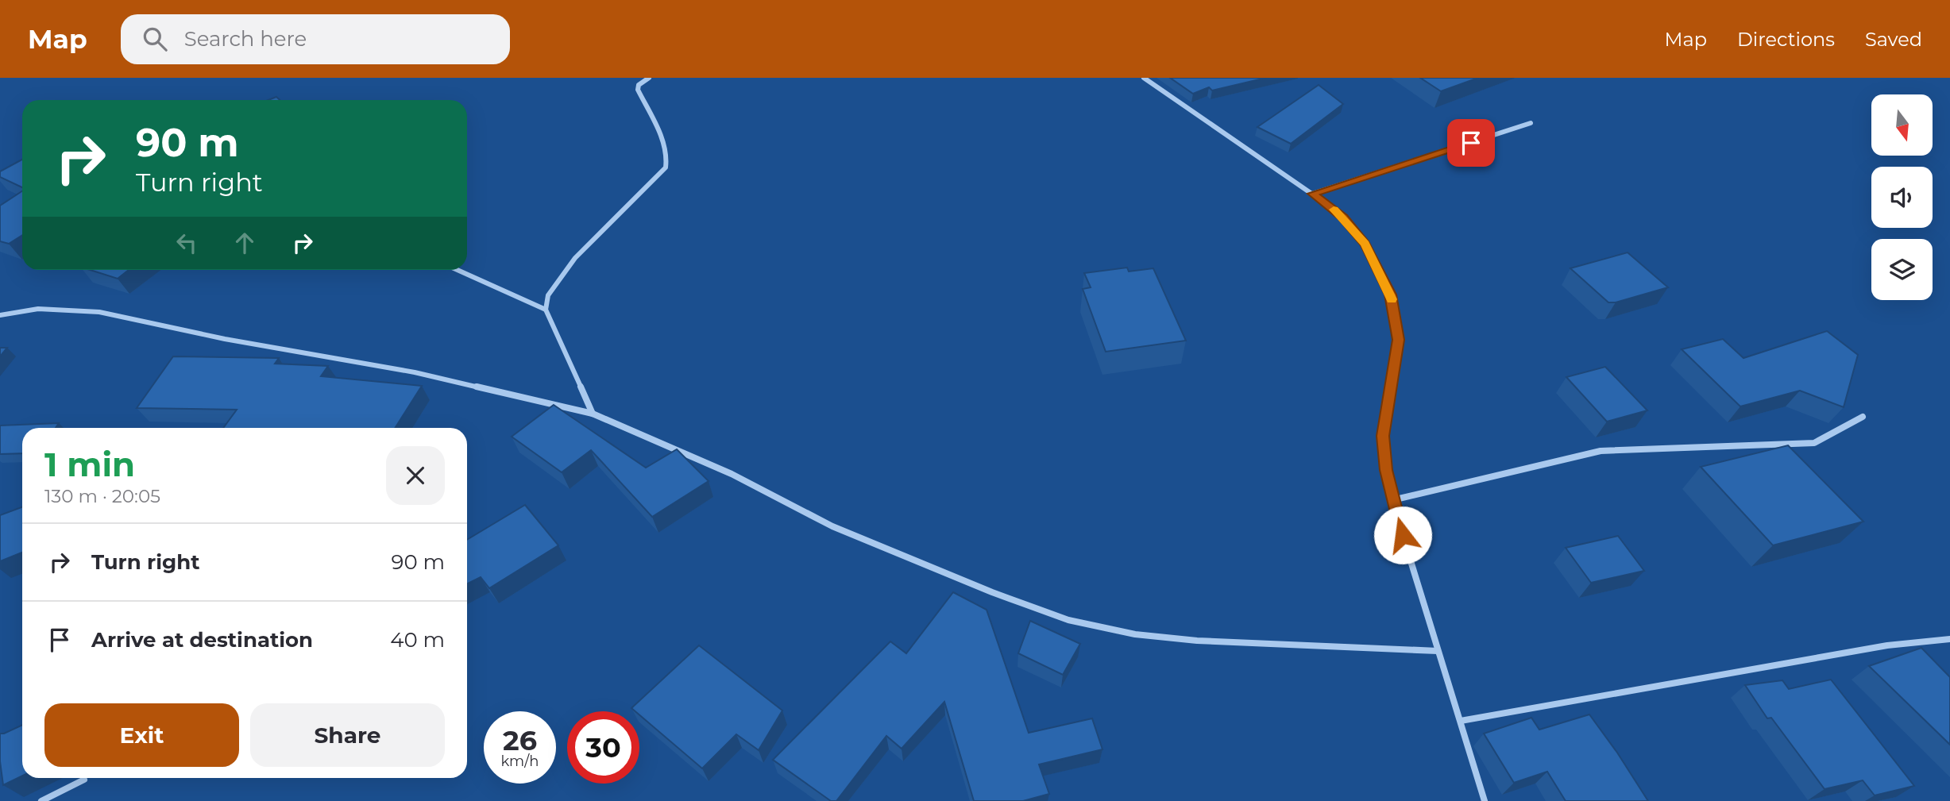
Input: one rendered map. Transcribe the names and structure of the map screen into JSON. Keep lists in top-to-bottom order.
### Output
{
  "north": "bottom",
  "page": {
    "header": "Map",
    "search": "Search here",
    "nav": ["Map", "Directions", "Saved"],
    "turn": ["90 m", "Turn right"],
    "heading": ["1 min", "130 m · 20:05"],
    "list": [
      {
        "name": "Turn right",
        "value": "90 m"
      },
      {
        "name": "Arrive at destination",
        "value": "40 m"
      }
    ],
    "buttons": ["Exit", "Share"],
    "speed": "26 km/h",
    "limit": "30"
  }
}
